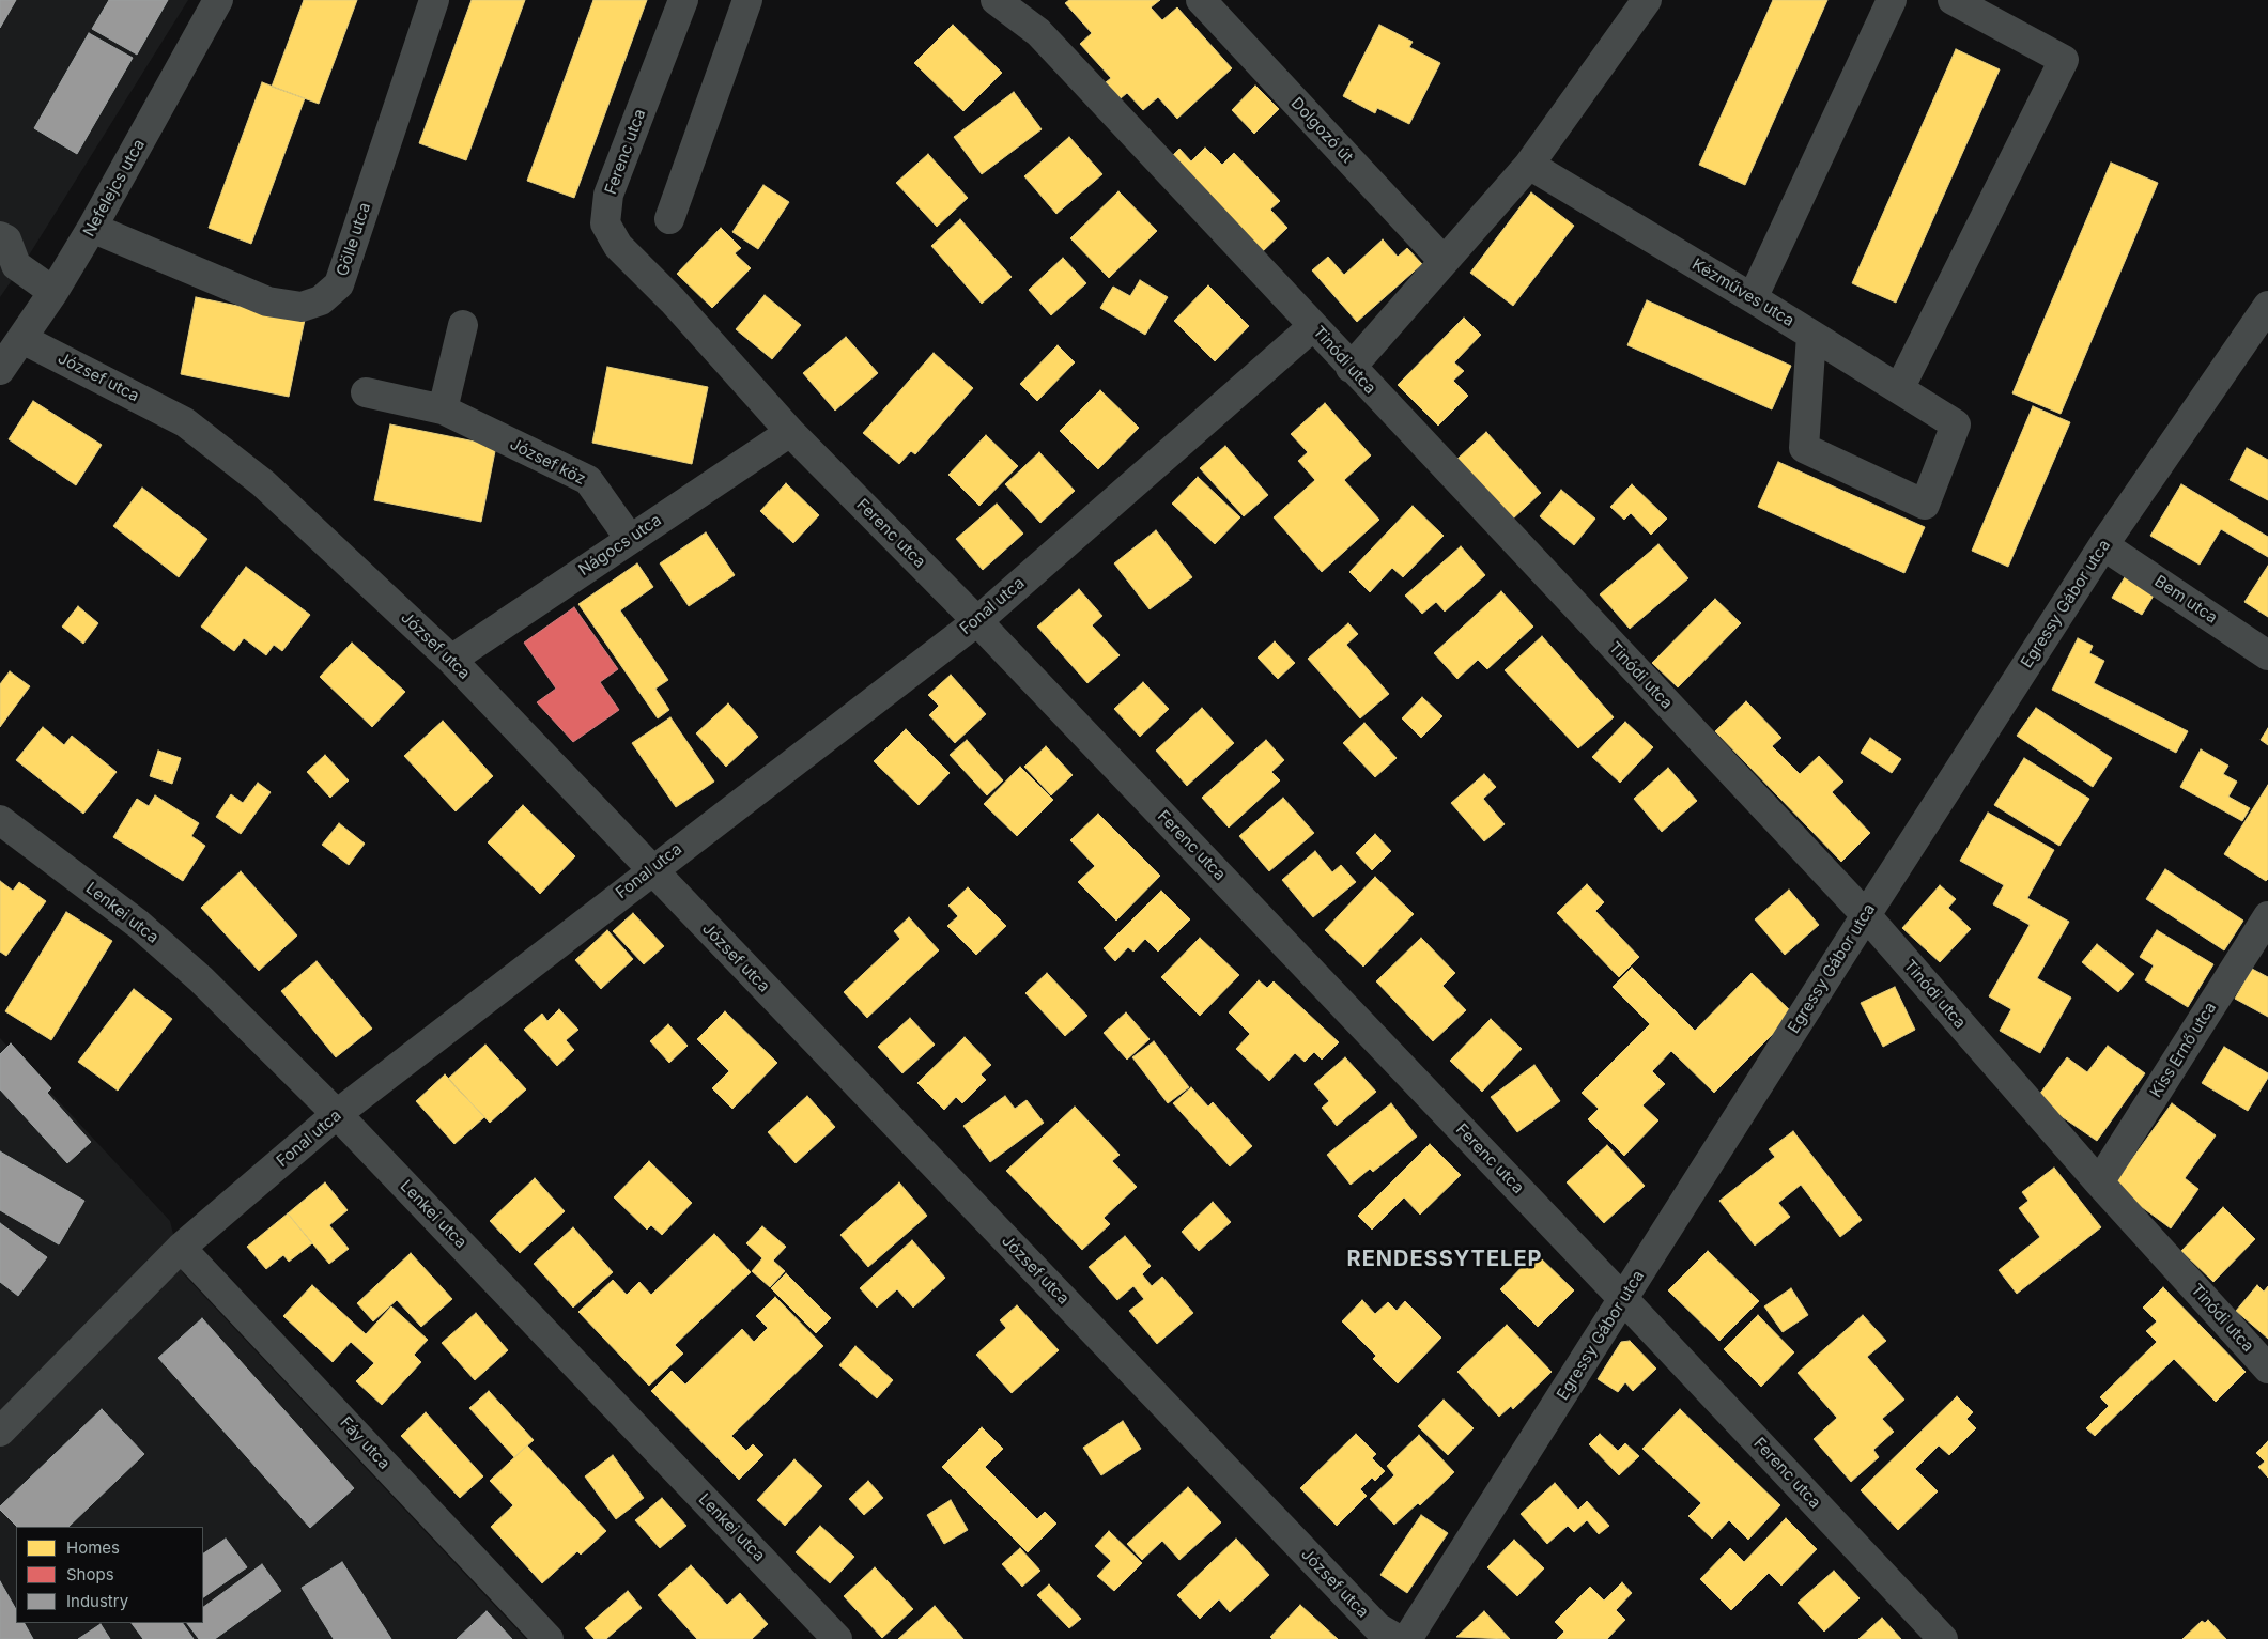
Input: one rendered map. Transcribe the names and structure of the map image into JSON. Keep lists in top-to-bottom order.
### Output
{
  "streets": {
    "street": [
      "Dolgozó út",
      "Ferenc utca",
      "Nefelejcs utca",
      "Gölle utca",
      "Kézműves utca",
      "Tinódi utca",
      "József utca",
      "József köz",
      "Nágocs utca",
      "Bem utca",
      "Egressy Gábor utca",
      "Fonal utca",
      "Lenkei utca",
      "Kiss Ernő utca",
      "Fáy utca"
    ]
  },
  "crossings": [
    ["Ferenc utca", "Nágocs utca"],
    ["Ferenc utca", "Egressy Gábor utca"],
    ["Ferenc utca", "Fonal utca"],
    ["Nefelejcs utca", "Gölle utca"],
    ["Nefelejcs utca", "József utca"],
    ["Tinódi utca", "Egressy Gábor utca"],
    ["Tinódi utca", "Fonal utca"],
    ["Tinódi utca", "Kiss Ernő utca"],
    ["József utca", "Nágocs utca"],
    ["József utca", "Fonal utca"],
    ["József köz", "Nágocs utca"],
    ["Bem utca", "Egressy Gábor utca"],
    ["Fonal utca", "Lenkei utca"],
    ["Fonal utca", "Fáy utca"]
  ],
  "districts": ["RENDESSYTELEP"],
  "legend": ["Homes", "Shops", "Industry"]
}
